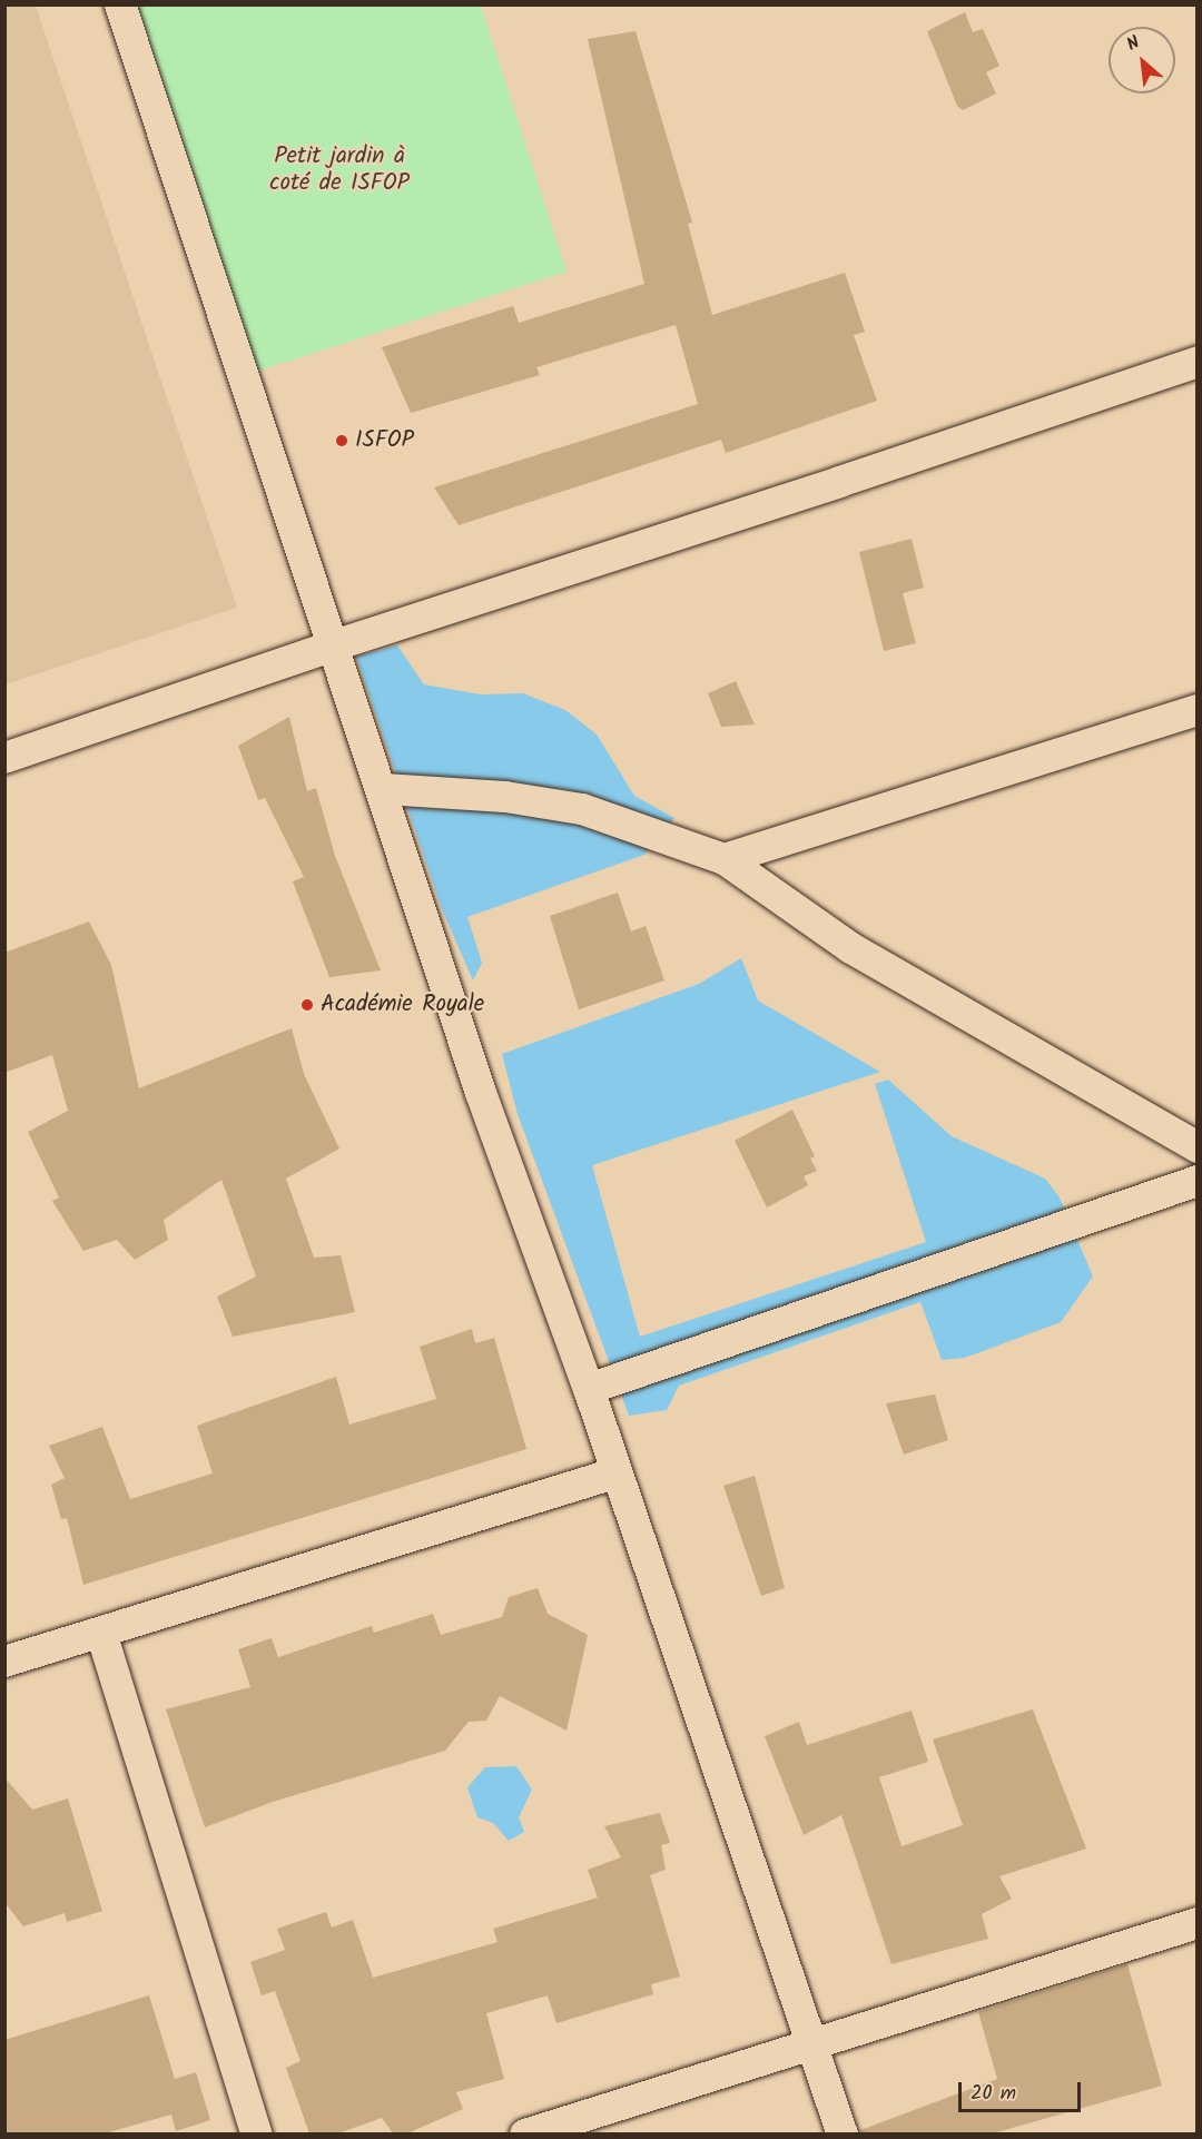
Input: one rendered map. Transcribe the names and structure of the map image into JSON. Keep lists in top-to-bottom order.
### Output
{
  "parks": ["Petit jardin à coté de ISFOP"],
  "places": ["ISFOP", "Académie Royale"],
  "scale_bar": "20 m",
  "north": "top left"
}
